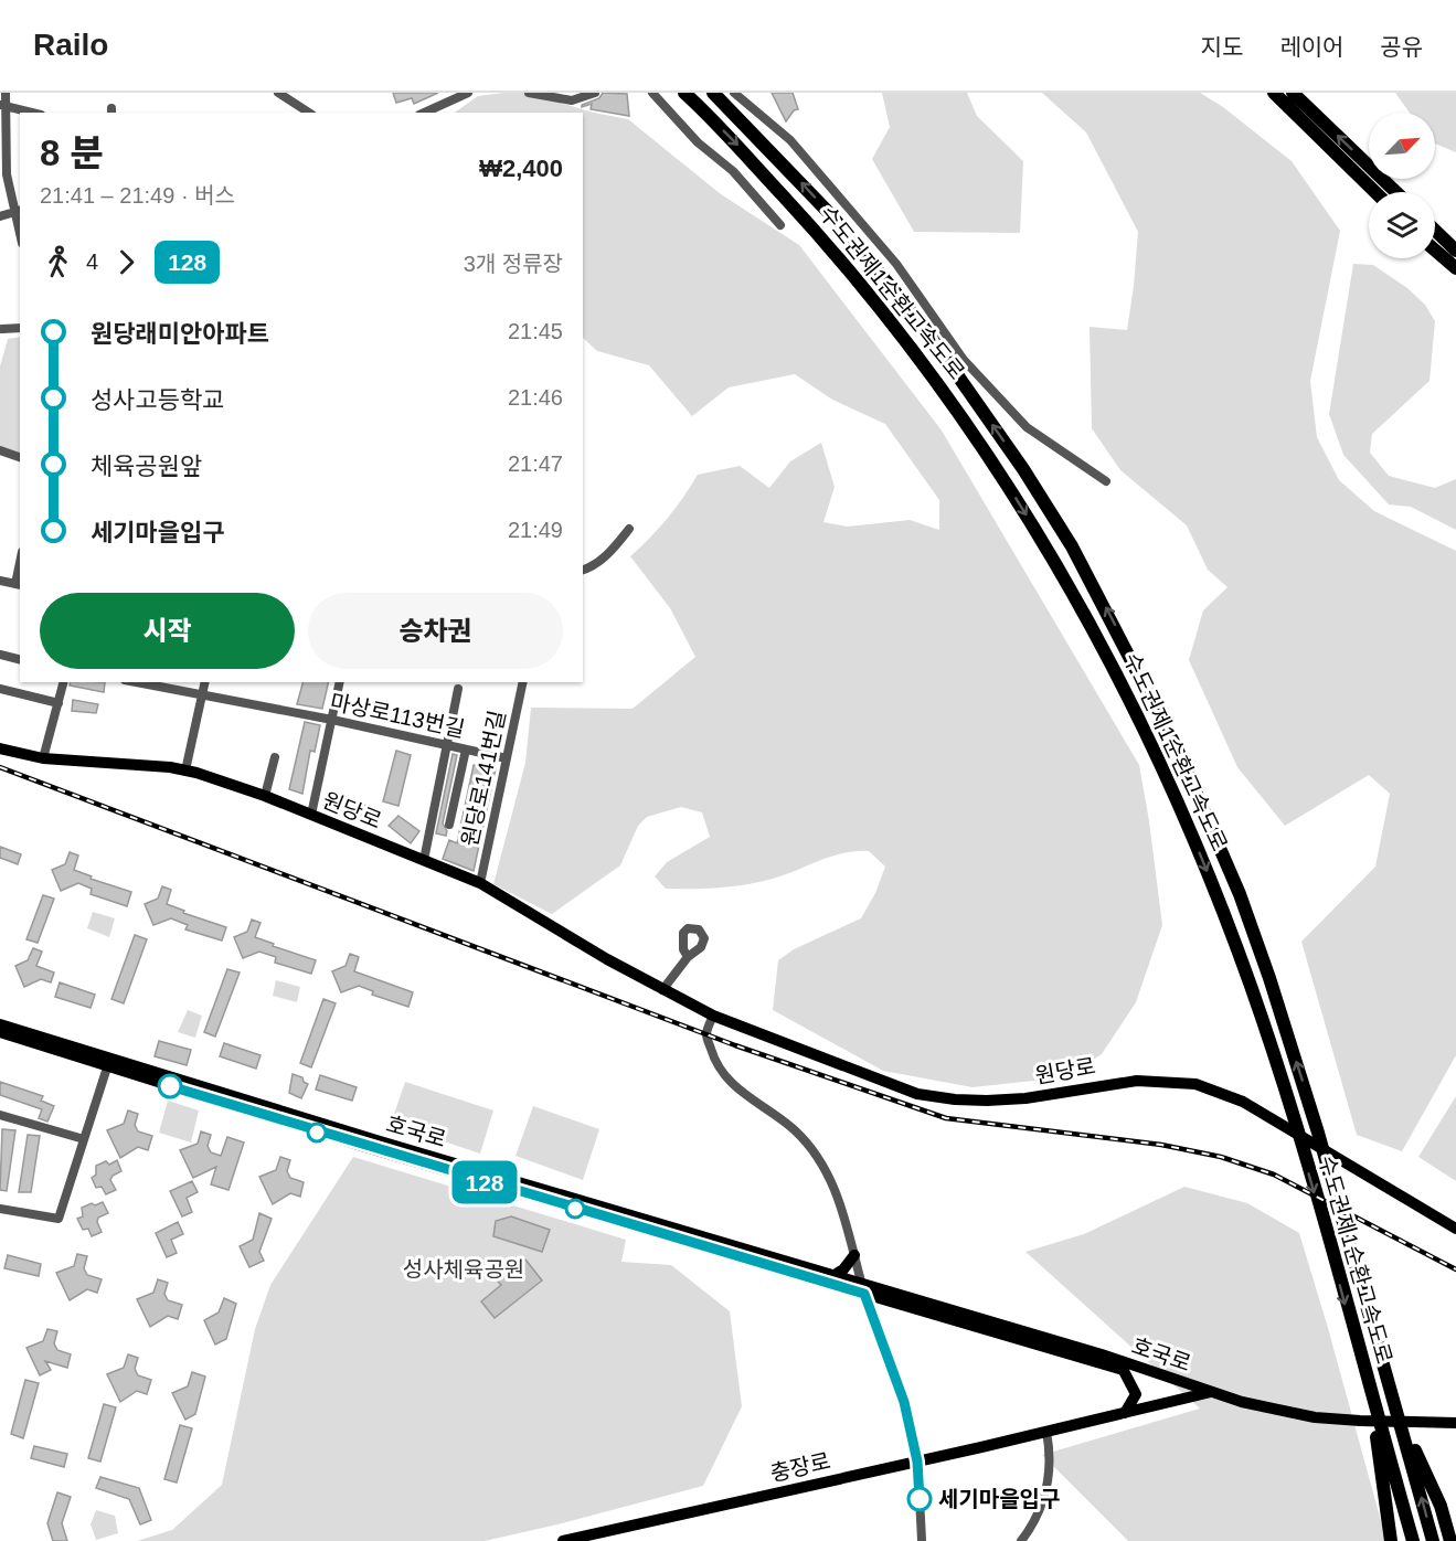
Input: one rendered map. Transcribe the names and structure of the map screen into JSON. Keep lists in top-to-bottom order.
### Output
{
  "streets": {
    "highway": ["수도권제1순환고속도로"],
    "main road": ["원당로", "호국로", "충장로"],
    "street": ["마상로113번길", "원당로141번길"]
  },
  "crossings": [
    ["마상로113번길", "원당로141번길"],
    ["원당로141번길", "원당로"],
    ["호국로", "충장로"]
  ],
  "parks": ["성사체육공원"],
  "places": ["세기마을입구"],
  "lines": ["bus line 128"],
  "north": "top right",
  "page": {
    "header": "Railo",
    "nav": ["지도", "레이어", "공유"],
    "on_map": "128",
    "heading": ["8 분", "21:41 – 21:49 · 버스", "₩2,400"],
    "legs": ["4", "128", "3개 정류장"],
    "list": [
      {
        "name": "원당래미안아파트",
        "value": "21:45"
      },
      {
        "name": "성사고등학교",
        "value": "21:46"
      },
      {
        "name": "체육공원앞",
        "value": "21:47"
      },
      {
        "name": "세기마을입구",
        "value": "21:49"
      }
    ],
    "buttons": ["시작", "승차권"]
  }
}
